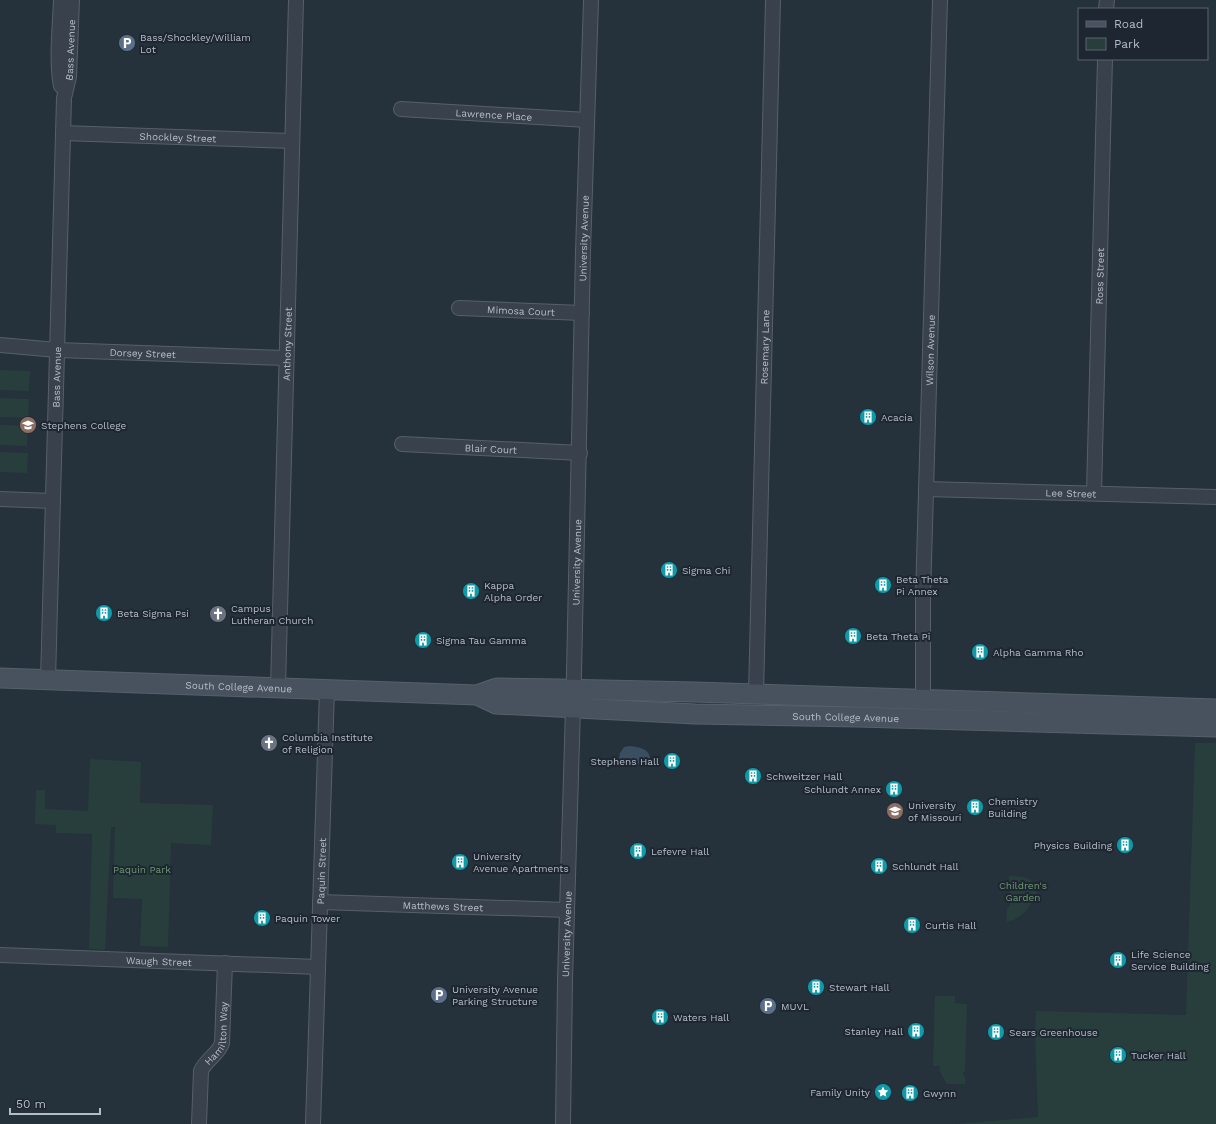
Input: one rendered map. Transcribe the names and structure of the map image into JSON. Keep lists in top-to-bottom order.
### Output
{
  "streets": {
    "main road": ["South College Avenue"],
    "street": [
      "Bass Avenue",
      "Lawrence Place",
      "Shockley Street",
      "University Avenue",
      "Ross Street",
      "Mimosa Court",
      "Anthony Street",
      "Rosemary Lane",
      "Wilson Avenue",
      "Dorsey Street",
      "Blair Court",
      "Lee Street",
      "Paquin Street",
      "Matthews Street",
      "Waugh Street",
      "Hamilton Way"
    ]
  },
  "crossings": [
    ["Bass Avenue", "Shockley Street"],
    ["Bass Avenue", "Dorsey Street"],
    ["Bass Avenue", "South College Avenue"],
    ["Lawrence Place", "University Avenue"],
    ["Shockley Street", "Anthony Street"],
    ["University Avenue", "Mimosa Court"],
    ["University Avenue", "Blair Court"],
    ["University Avenue", "South College Avenue"],
    ["University Avenue", "Matthews Street"],
    ["Ross Street", "Lee Street"],
    ["Anthony Street", "Dorsey Street"],
    ["Anthony Street", "South College Avenue"],
    ["Rosemary Lane", "South College Avenue"],
    ["Wilson Avenue", "Lee Street"],
    ["Wilson Avenue", "South College Avenue"],
    ["South College Avenue", "Paquin Street"],
    ["Paquin Street", "Matthews Street"],
    ["Paquin Street", "Waugh Street"],
    ["Waugh Street", "Hamilton Way"]
  ],
  "parks": ["Paquin Park", "Children's Garden"],
  "places": {
    "parking": ["Bass/Shockley/William Lot", "University Avenue Parking Structure", "MUVL"],
    "building": [
      "Acacia",
      "Sigma Chi",
      "Beta Theta Pi Annex",
      "Kappa Alpha Order",
      "Beta Sigma Psi",
      "Beta Theta Pi",
      "Sigma Tau Gamma",
      "Alpha Gamma Rho",
      "Stephens Hall",
      "Schweitzer Hall",
      "Schlundt Annex",
      "Chemistry Building",
      "Physics Building",
      "Lefevre Hall",
      "University Avenue Apartments",
      "Schlundt Hall",
      "Paquin Tower",
      "Curtis Hall",
      "Life Science Service Building",
      "Stewart Hall",
      "Waters Hall",
      "Stanley Hall",
      "Sears Greenhouse",
      "Tucker Hall",
      "Gwynn"
    ],
    "school or university": ["Stephens College", "University of Missouri"],
    "church": ["Campus Lutheran Church", "Columbia Institute of Religion"],
    "place": ["Family Unity"]
  },
  "legend": ["Road", "Park"],
  "scale_bar": "50 m"
}
